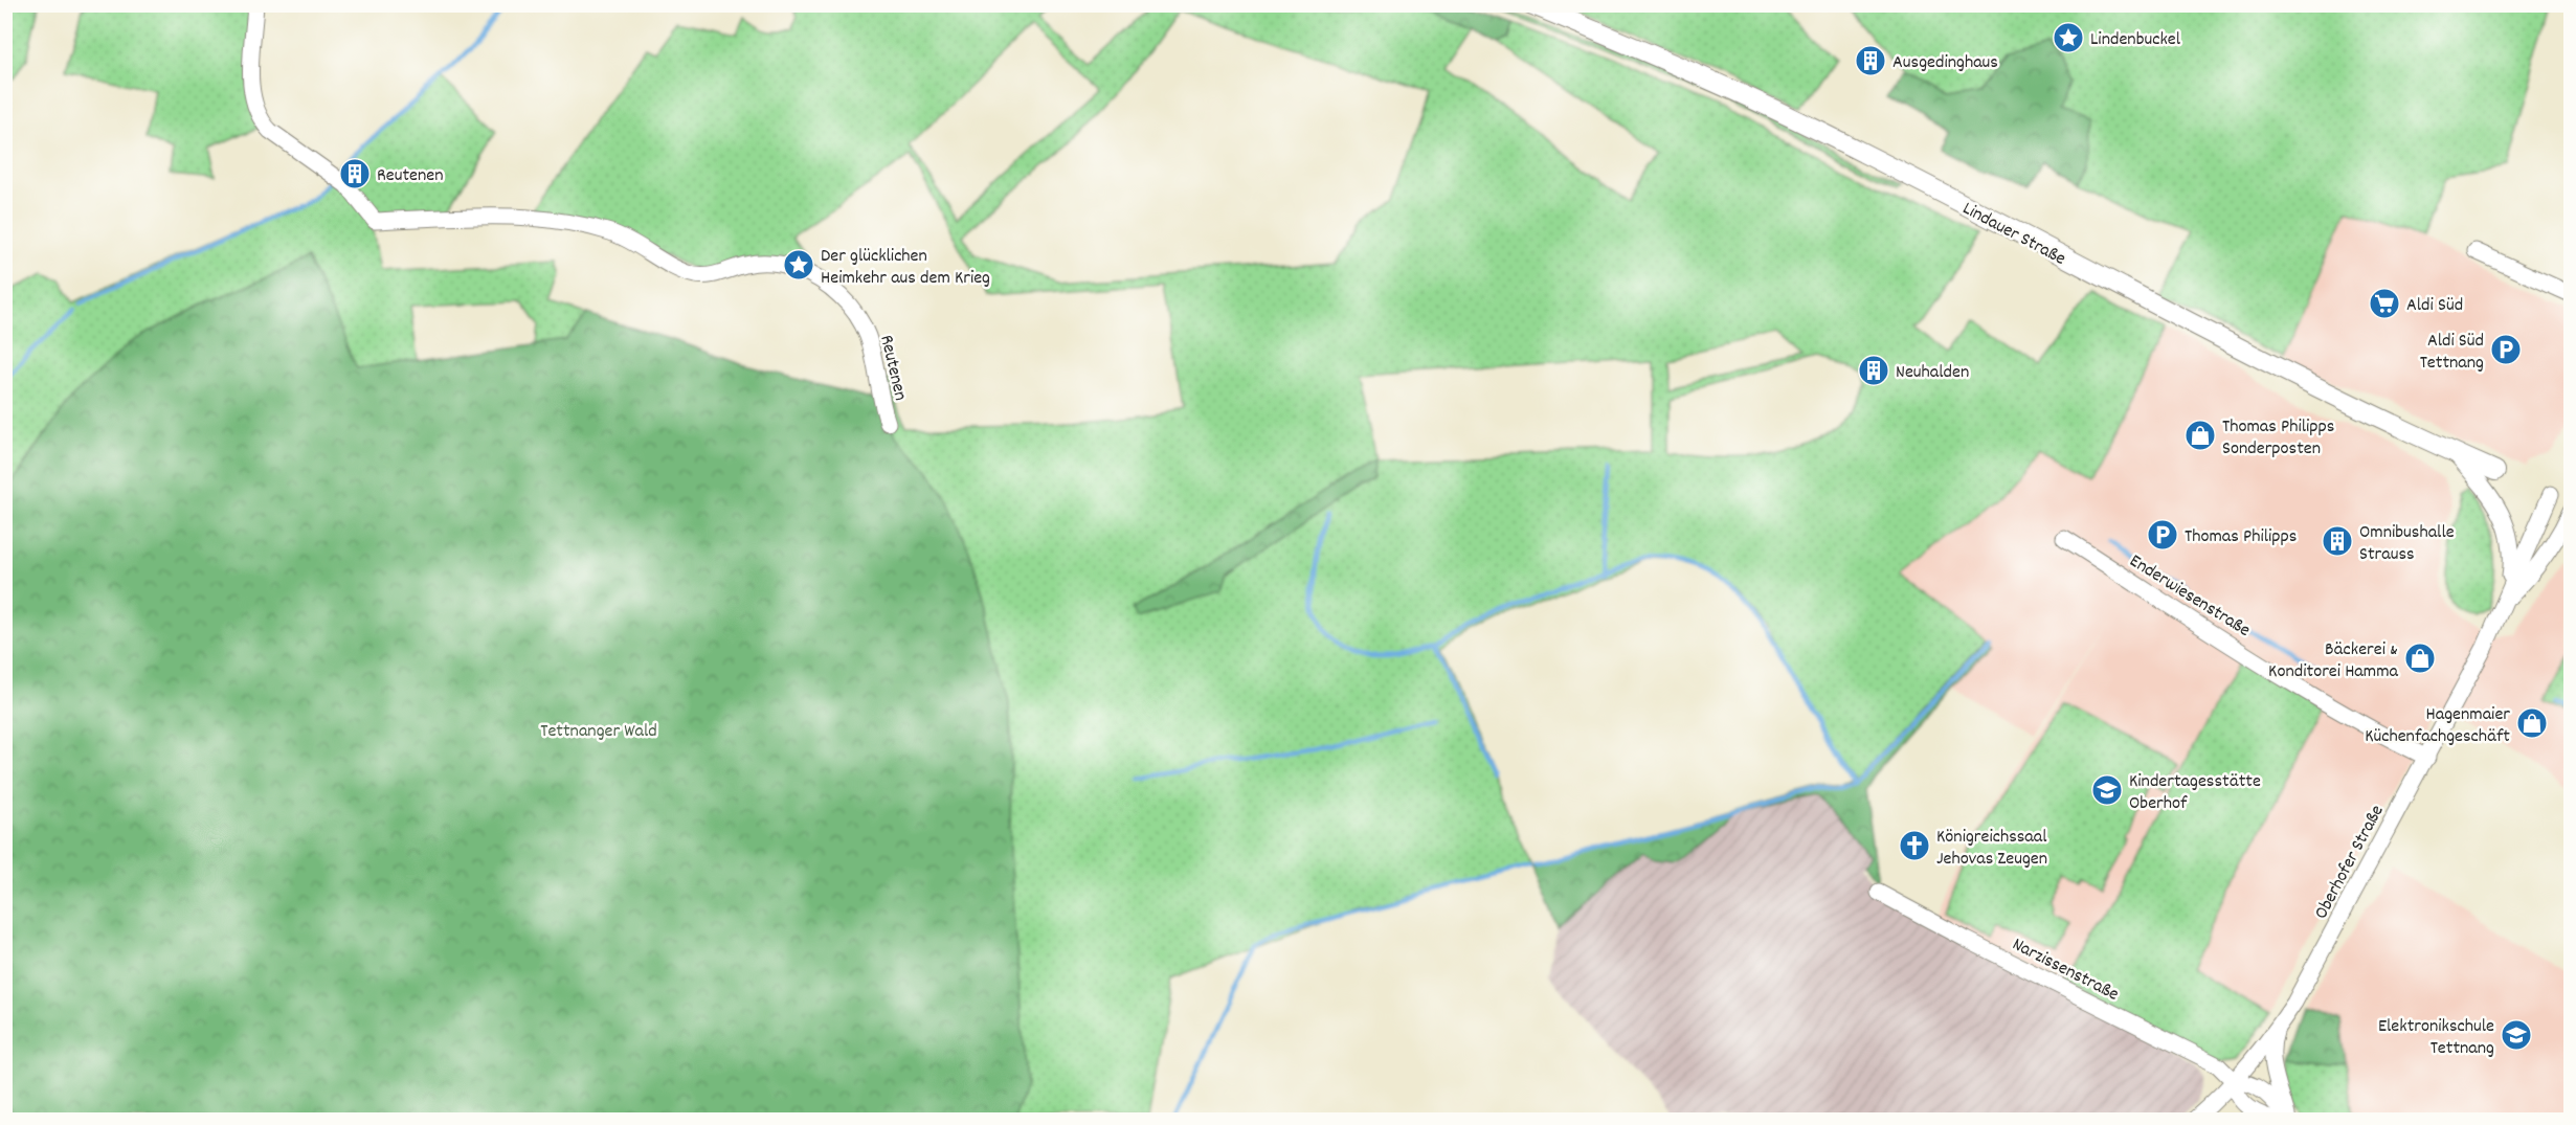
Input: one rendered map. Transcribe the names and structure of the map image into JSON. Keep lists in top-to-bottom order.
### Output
{
  "streets": {
    "main road": ["Lindauer Straße"],
    "street": [
      "Reutenen",
      "Enderwiesenstraße",
      "Oberhofer Straße",
      "Narzissenstraße"
    ]
  },
  "crossings": [
    ["Lindauer Straße", "Oberhofer Straße"],
    ["Enderwiesenstraße", "Oberhofer Straße"],
    ["Oberhofer Straße", "Narzissenstraße"]
  ],
  "parks": ["Tettnanger Wald"],
  "places": {
    "place": ["Lindenbuckel", "Der glücklichen Heimkehr aus dem Krieg"],
    "building": [
      "Ausgedinghaus",
      "Reutenen",
      "Neuhalden",
      "Omnibushalle Strauss"
    ],
    "supermarket": ["Aldi Süd"],
    "parking": ["Aldi Süd Tettnang", "Thomas Philipps"],
    "shop": ["Thomas Philipps Sonderposten", "Bäckerei & Konditorei Hamma", "Hagenmaier Küchenfachgeschäft"],
    "school or university": ["Kindertagesstätte Oberhof", "Elektronikschule Tettnang"],
    "church": ["Königreichssaal Jehovas Zeugen"]
  }
}
